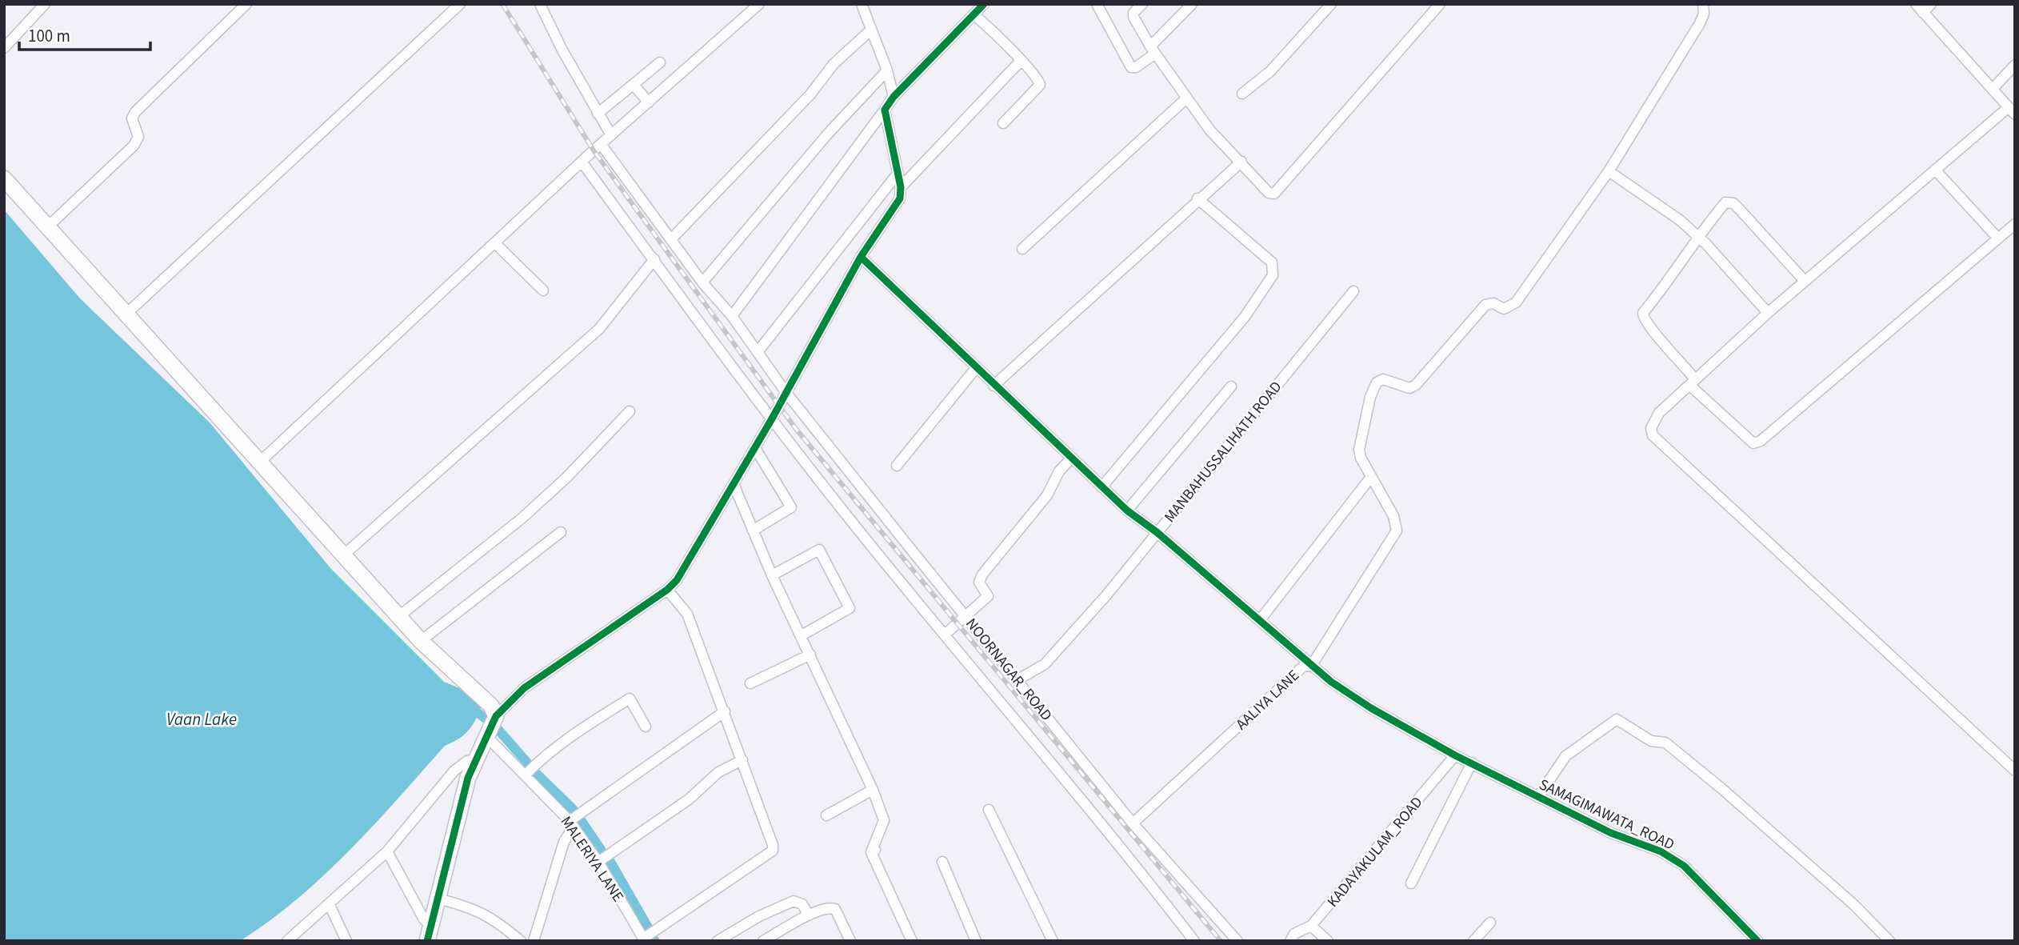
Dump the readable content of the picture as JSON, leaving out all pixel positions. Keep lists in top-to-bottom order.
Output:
{
  "streets": {
    "street": [
      "MANBAHUSSALIHATH ROAD",
      "NOORNAGAR_ROAD",
      "AALIYA LANE",
      "SAMAGIMAWATA_ROAD",
      "KADAYAKULAM_ROAD",
      "MALERIYA LANE"
    ]
  },
  "crossings": [
    ["MANBAHUSSALIHATH ROAD", "NOORNAGAR_ROAD"],
    ["MANBAHUSSALIHATH ROAD", "SAMAGIMAWATA_ROAD"],
    ["NOORNAGAR_ROAD", "AALIYA LANE"],
    ["AALIYA LANE", "SAMAGIMAWATA_ROAD"],
    ["SAMAGIMAWATA_ROAD", "KADAYAKULAM_ROAD"]
  ],
  "water": ["Vaan Lake"],
  "scale_bar": "100 m"
}
